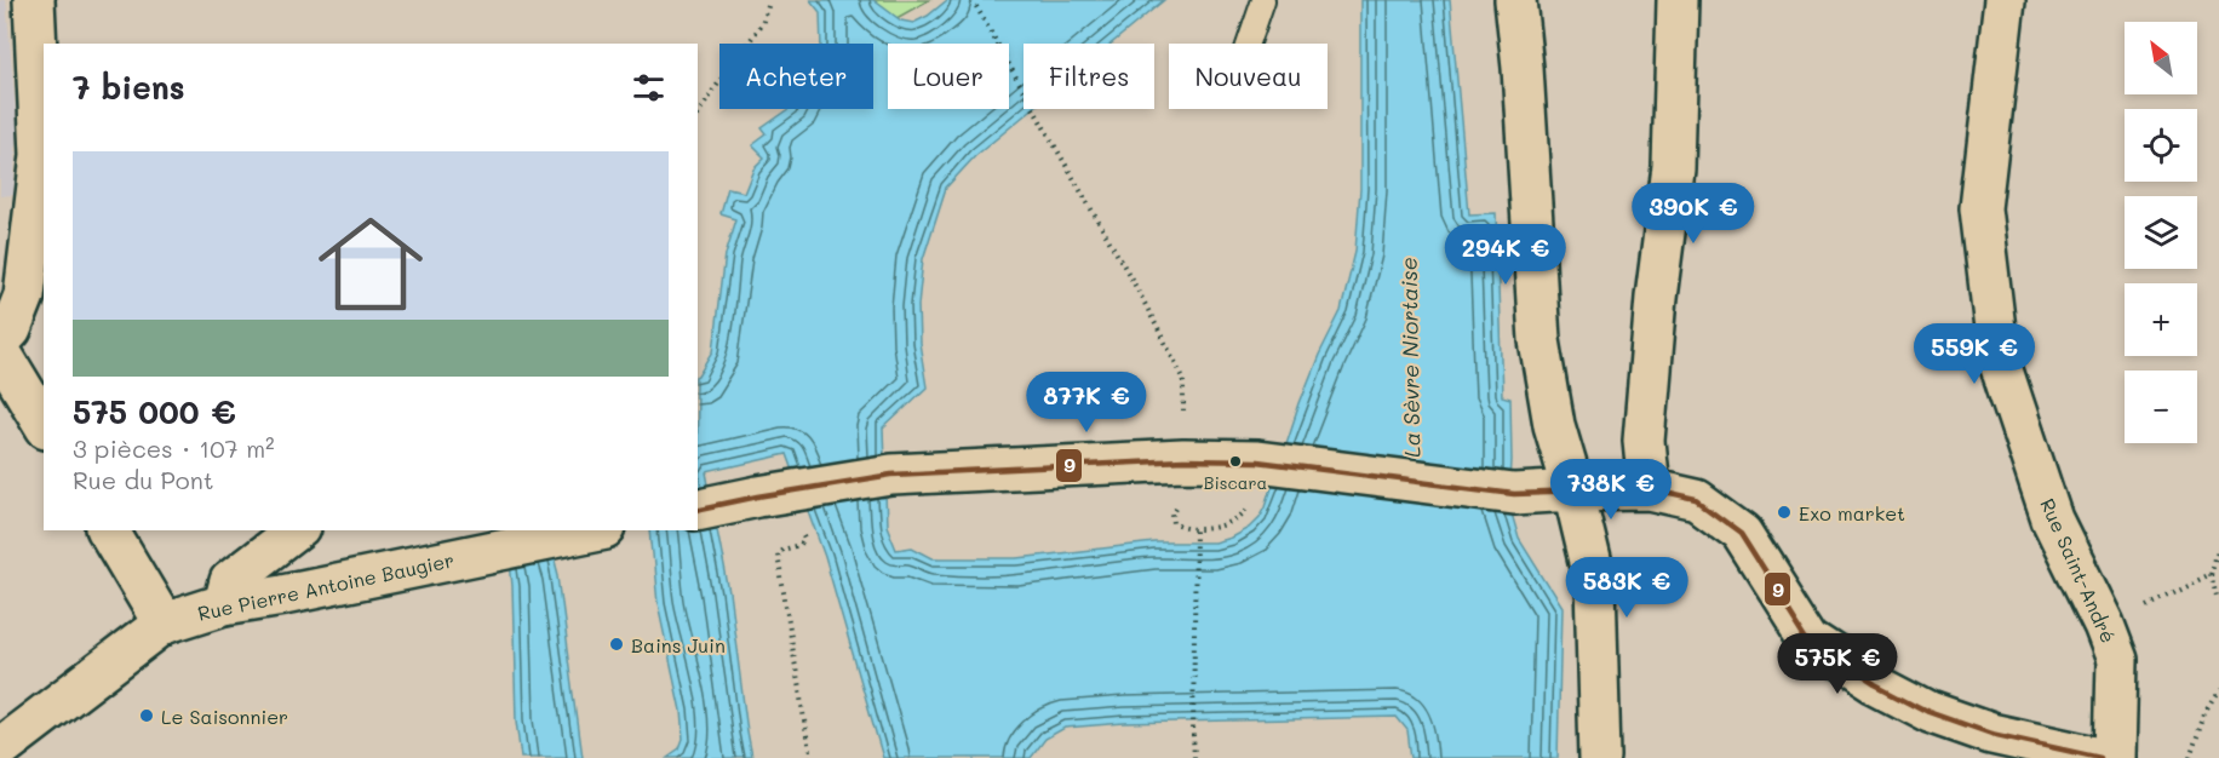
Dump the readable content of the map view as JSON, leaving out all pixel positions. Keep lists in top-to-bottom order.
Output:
{
  "streets": {
    "street": ["Rue Saint-André", "Rue Pierre Antoine Baugier"]
  },
  "water": ["La Sèvre Niortaise"],
  "places": [
    "Biscara",
    "Exo market",
    "Bains Juin",
    "Le Saisonnier"
  ],
  "lines": ["transit line 9"],
  "north": "top left",
  "page": {
    "map_buttons": ["+", "−"],
    "chip": [
      "Acheter",
      "Louer",
      "Filtres",
      "Nouveau"
    ],
    "heading": "7 biens",
    "list": [
      {
        "name": "575 000 €",
        "note": "3 pièces · 107 m² · Rue du Pont"
      }
    ],
    "price": [
      "390K €",
      "294K €",
      "559K €",
      "877K €",
      "738K €",
      "583K €",
      "575K €"
    ]
  }
}
